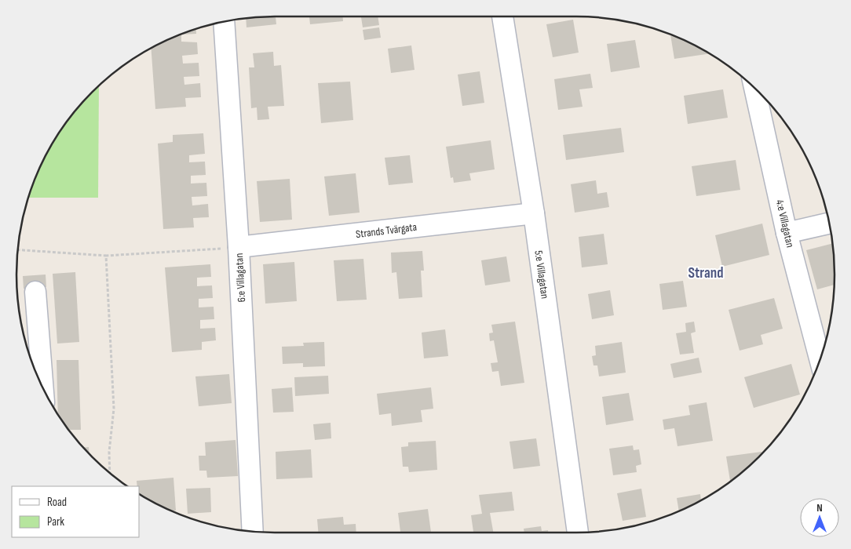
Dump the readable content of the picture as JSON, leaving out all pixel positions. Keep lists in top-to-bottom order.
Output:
{
  "streets": {
    "street": [
      "4:e Villagatan",
      "Strands Tvärgata",
      "5:e Villagatan",
      "6:e Villagatan"
    ]
  },
  "crossings": [
    ["Strands Tvärgata", "5:e Villagatan"],
    ["Strands Tvärgata", "6:e Villagatan"]
  ],
  "districts": ["Strand"],
  "legend": ["Road", "Park"],
  "north": "top"
}
